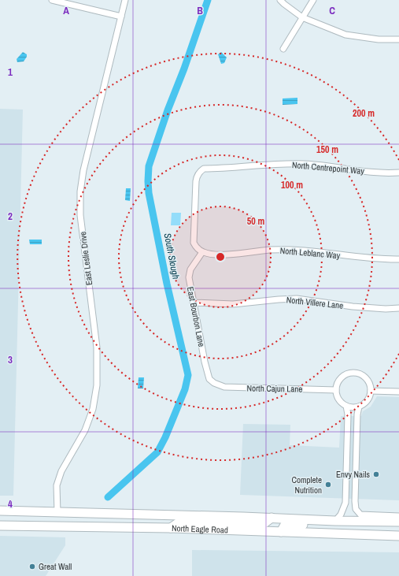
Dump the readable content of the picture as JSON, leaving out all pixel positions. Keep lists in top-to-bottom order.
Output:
{
  "streets": {
    "highway": ["North Eagle Road"],
    "street": [
      "North Centrepoint Way",
      "North Leblanc Way",
      "East Leslie Drive",
      "North Villere Lane",
      "East Bourbon Lane",
      "North Cajun Lane"
    ]
  },
  "crossings": [
    ["North Centrepoint Way", "North Leblanc Way"],
    ["North Centrepoint Way", "East Bourbon Lane"],
    ["North Leblanc Way", "East Bourbon Lane"],
    ["East Leslie Drive", "North Eagle Road"],
    ["North Villere Lane", "East Bourbon Lane"],
    ["East Bourbon Lane", "North Cajun Lane"]
  ],
  "water": ["South Slough"],
  "places": ["Envy Nails", "Complete Nutrition", "Great Wall"],
  "grid": {
    "columns": ["A", "B", "C"],
    "rows": [
      "1",
      "2",
      "3",
      "4"
    ]
  },
  "rings": [
    "200 m",
    "150 m",
    "100 m",
    "50 m"
  ]
}
